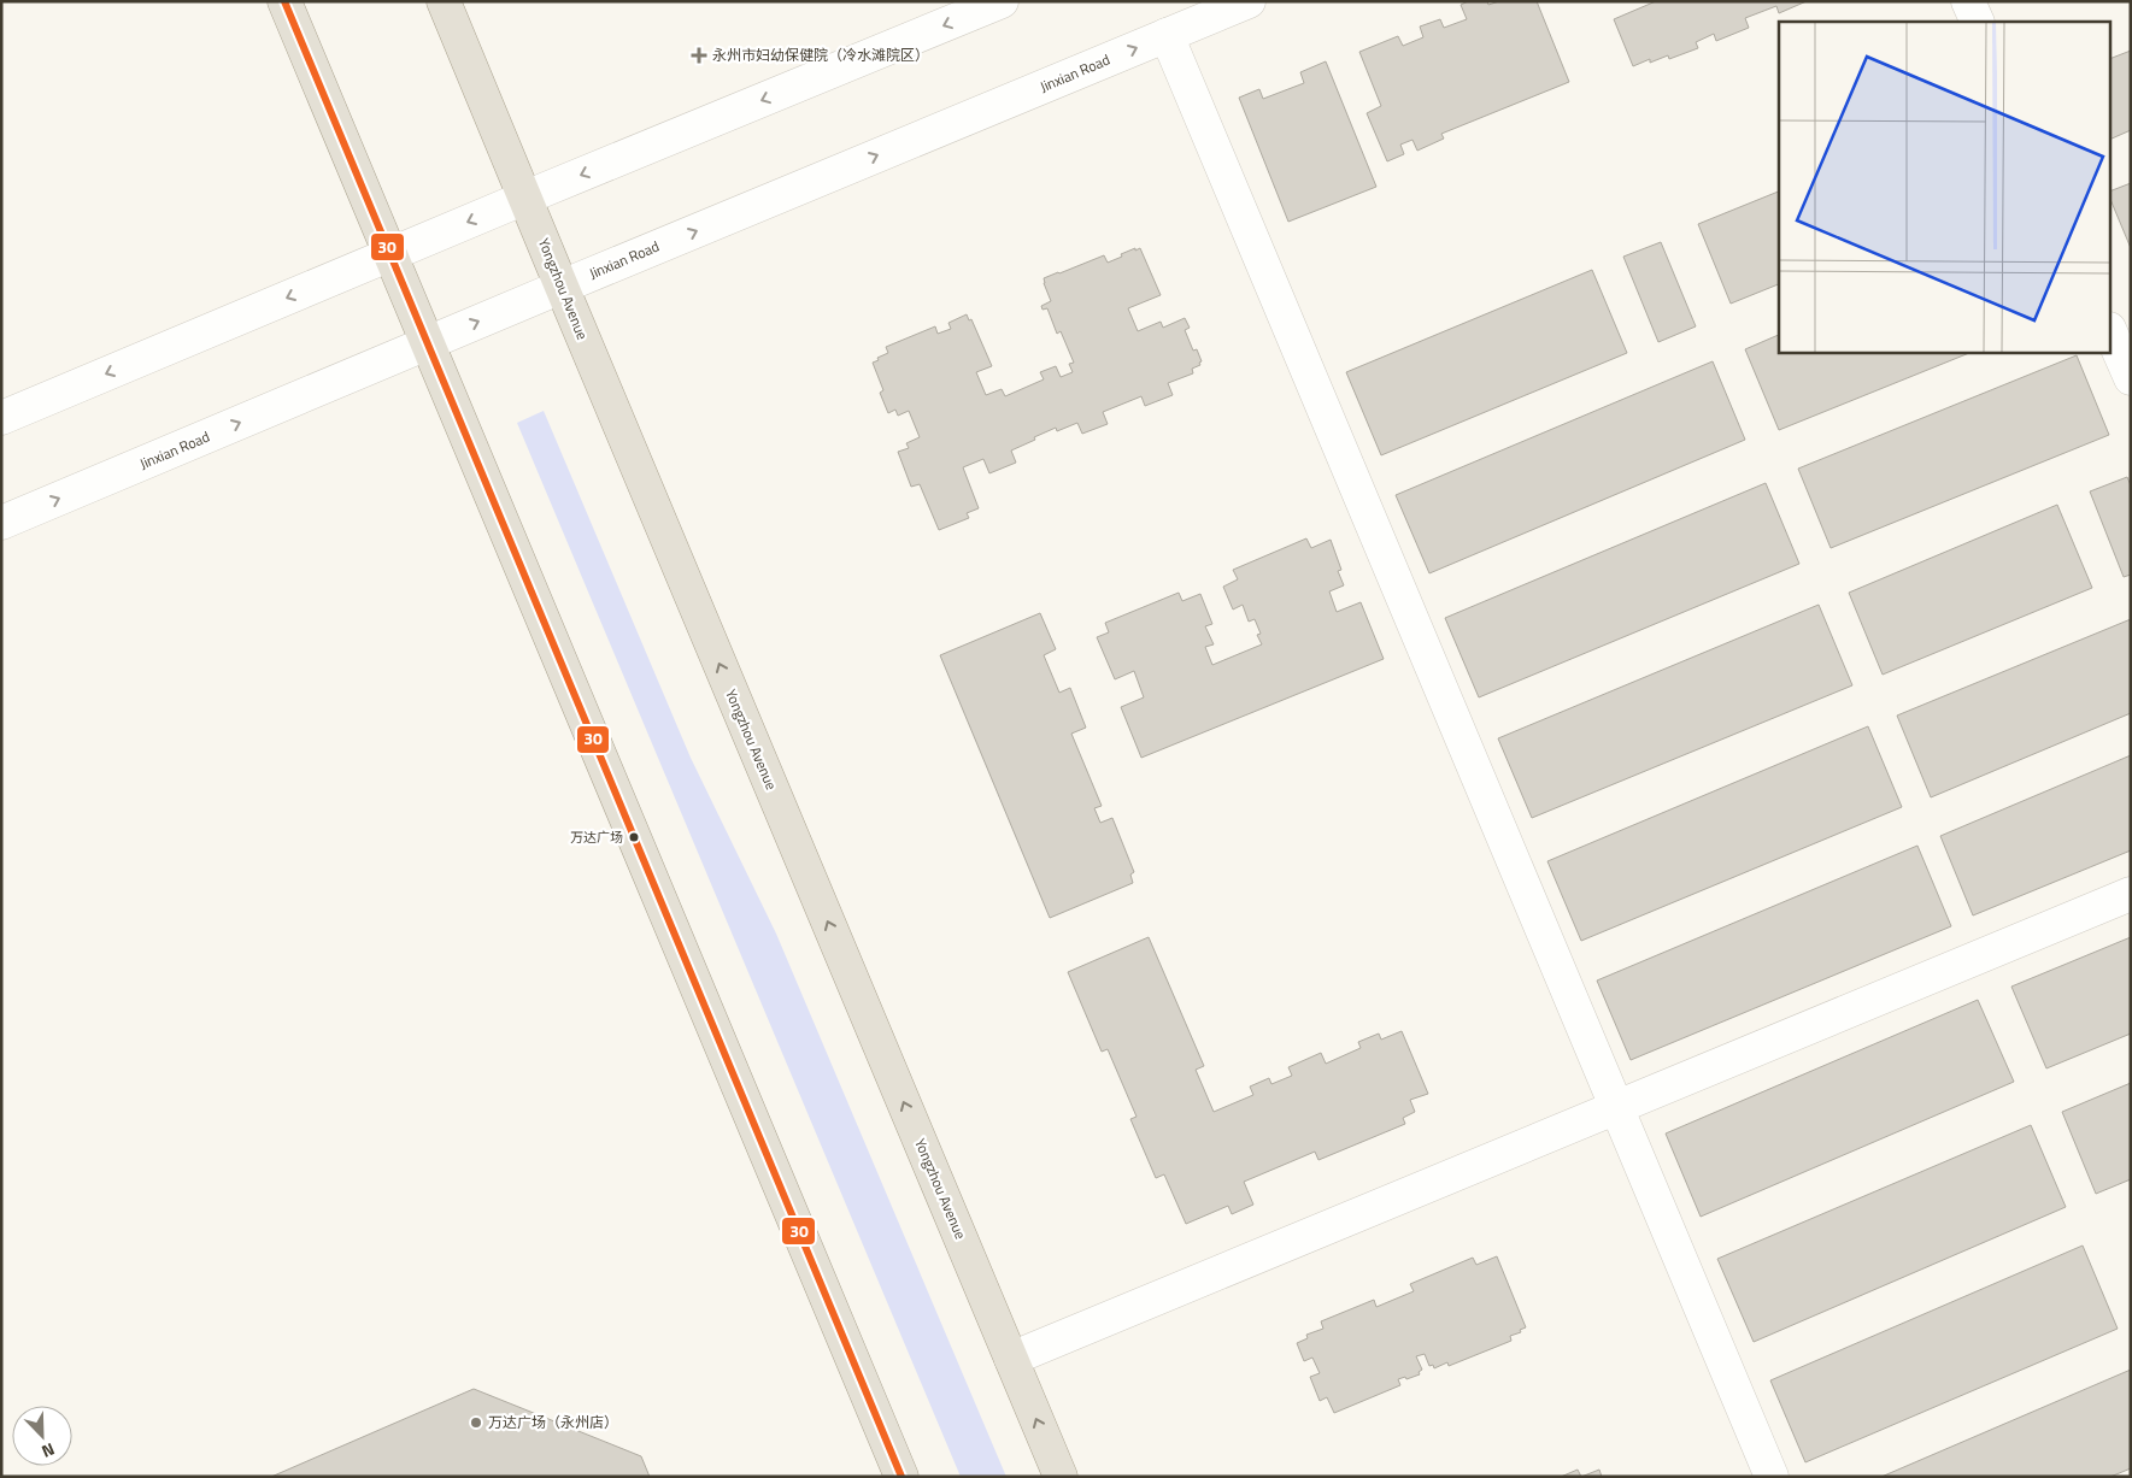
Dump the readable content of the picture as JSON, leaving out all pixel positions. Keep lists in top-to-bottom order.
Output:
{
  "streets": {
    "main road": ["Yongzhou Avenue"],
    "street": ["Jinxian Road"]
  },
  "crossings": [
    ["Jinxian Road", "Yongzhou Avenue"]
  ],
  "places": {
    "health": ["永州市妇幼保健院（冷水滩院区）"],
    "other": ["万达广场", "万达广场（永州店）"]
  },
  "lines": ["transit line 30"],
  "north": "bottom right"
}
